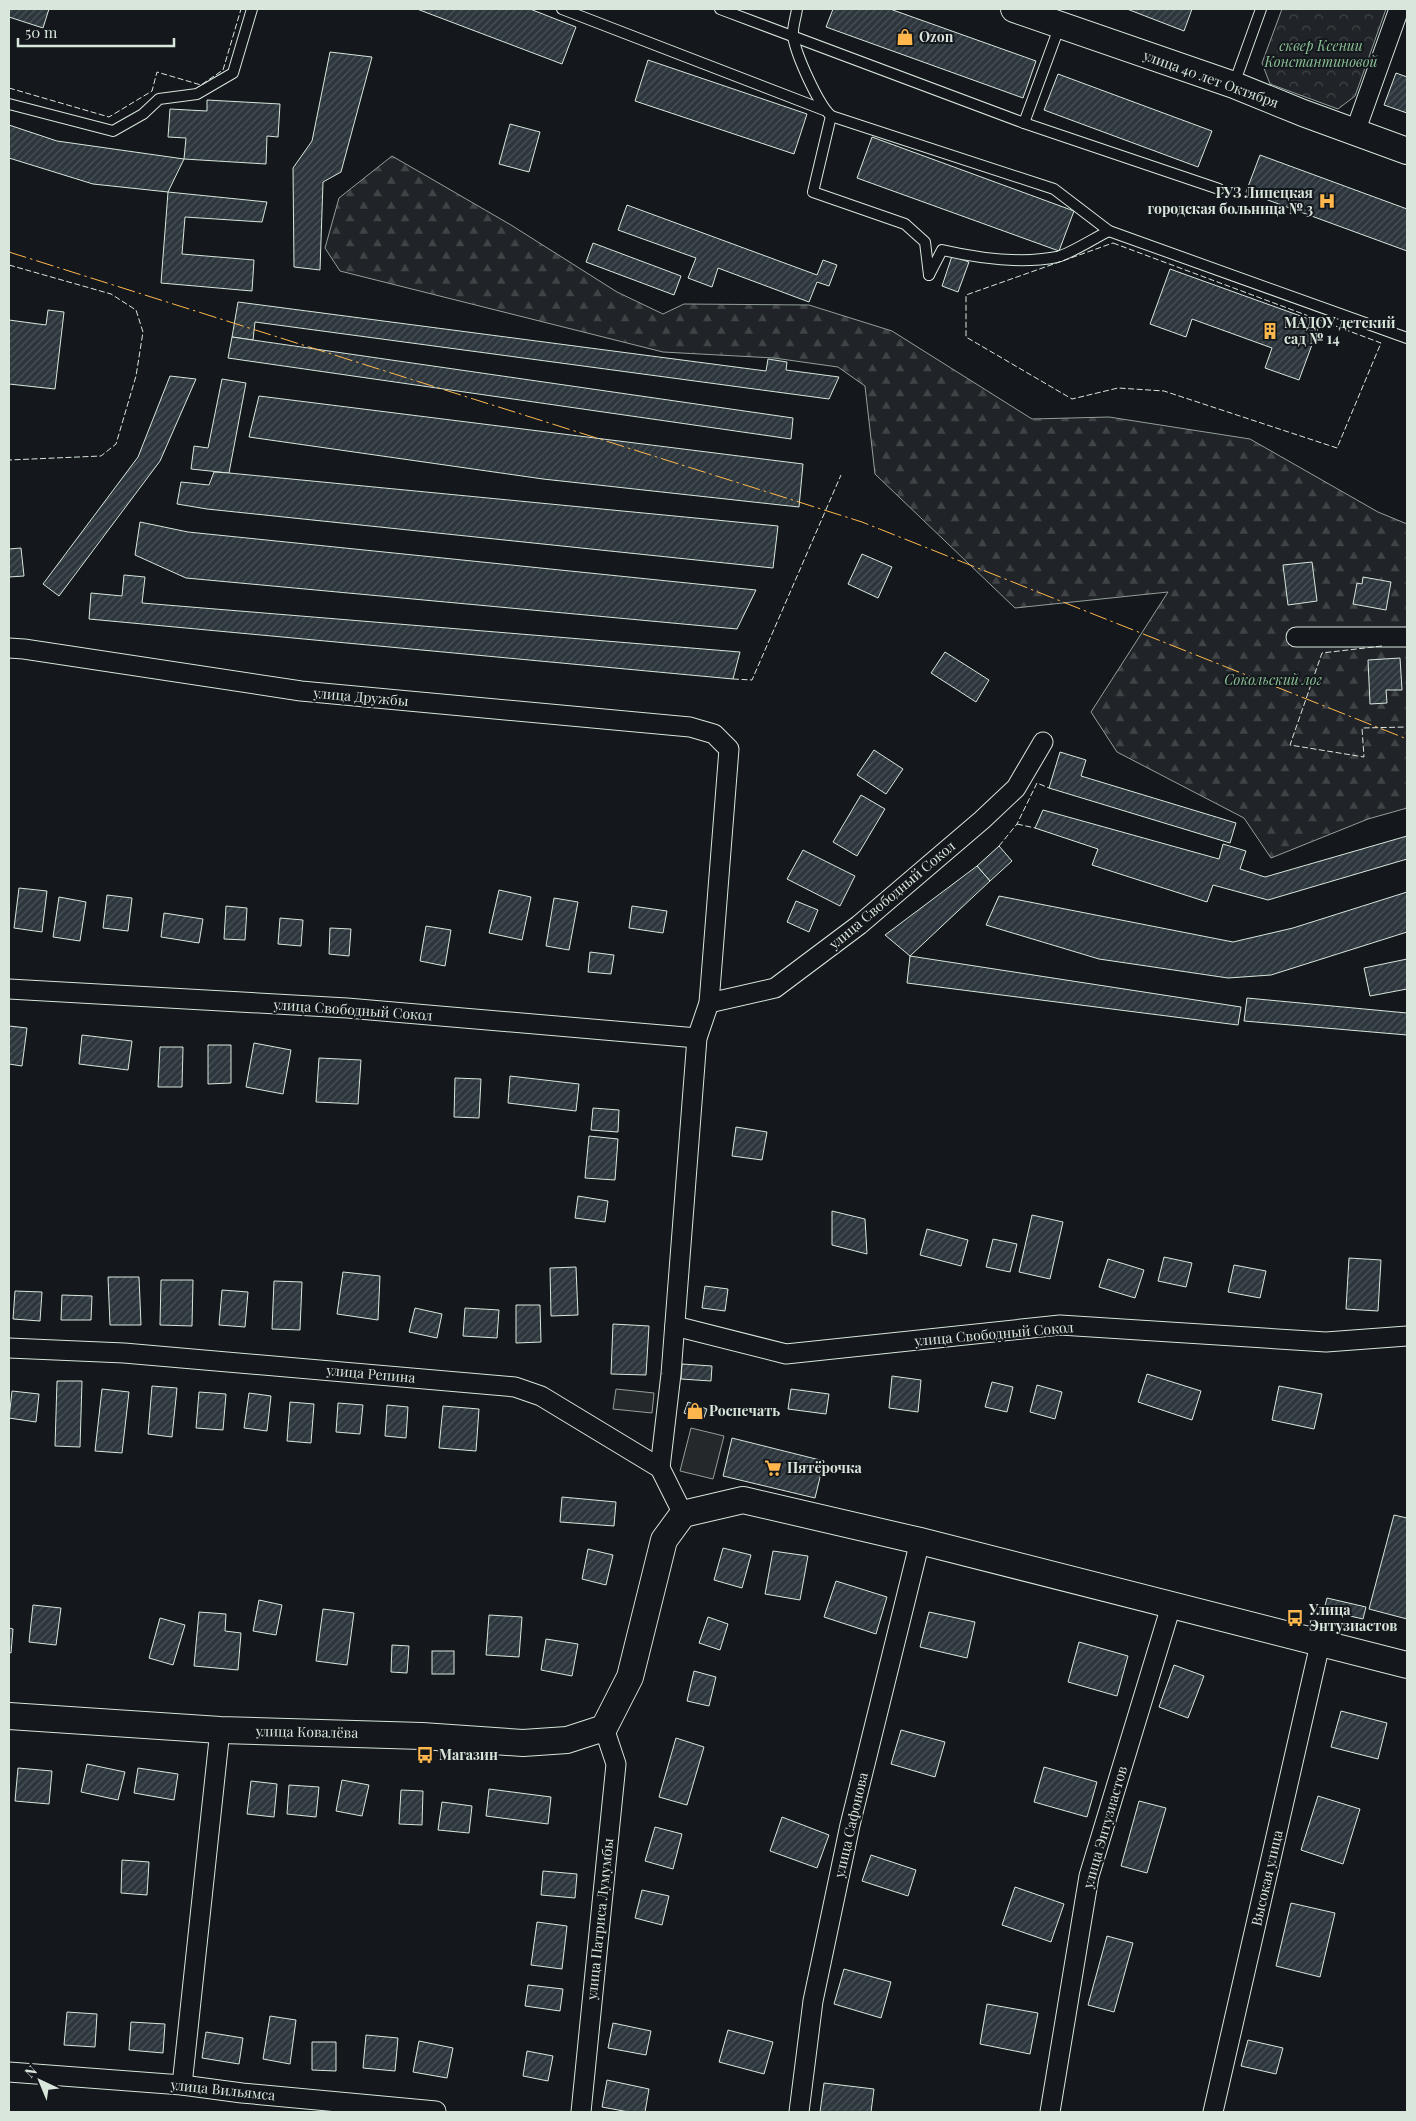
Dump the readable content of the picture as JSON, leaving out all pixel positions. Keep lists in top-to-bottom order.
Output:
{
  "streets": {
    "street": [
      "улица 40 лет Октября",
      "улица Дружбы",
      "улица Свободный Сокол",
      "улица Репина",
      "улица Ковалёва",
      "улица Сафонова",
      "улица Энтузиастов",
      "Высокая улица",
      "улица Патриса Лумумбы",
      "улица Вильямса"
    ]
  },
  "crossings": [
    ["улица Дружбы", "улица Свободный Сокол"],
    ["улица Ковалёва", "улица Патриса Лумумбы"]
  ],
  "parks": ["сквер Ксении Константиновой", "Сокольский лог"],
  "places": {
    "shop": ["Ozon", "Роспечать"],
    "hospital": ["ГУЗ Липецкая городская больница № 3"],
    "building": ["МАДОУ детский сад № 14"],
    "supermarket": ["Пятёрочка"],
    "bus stop": ["Улица Энтузиастов", "Магазин"]
  },
  "scale_bar": "50 m",
  "north": "top left"
}
